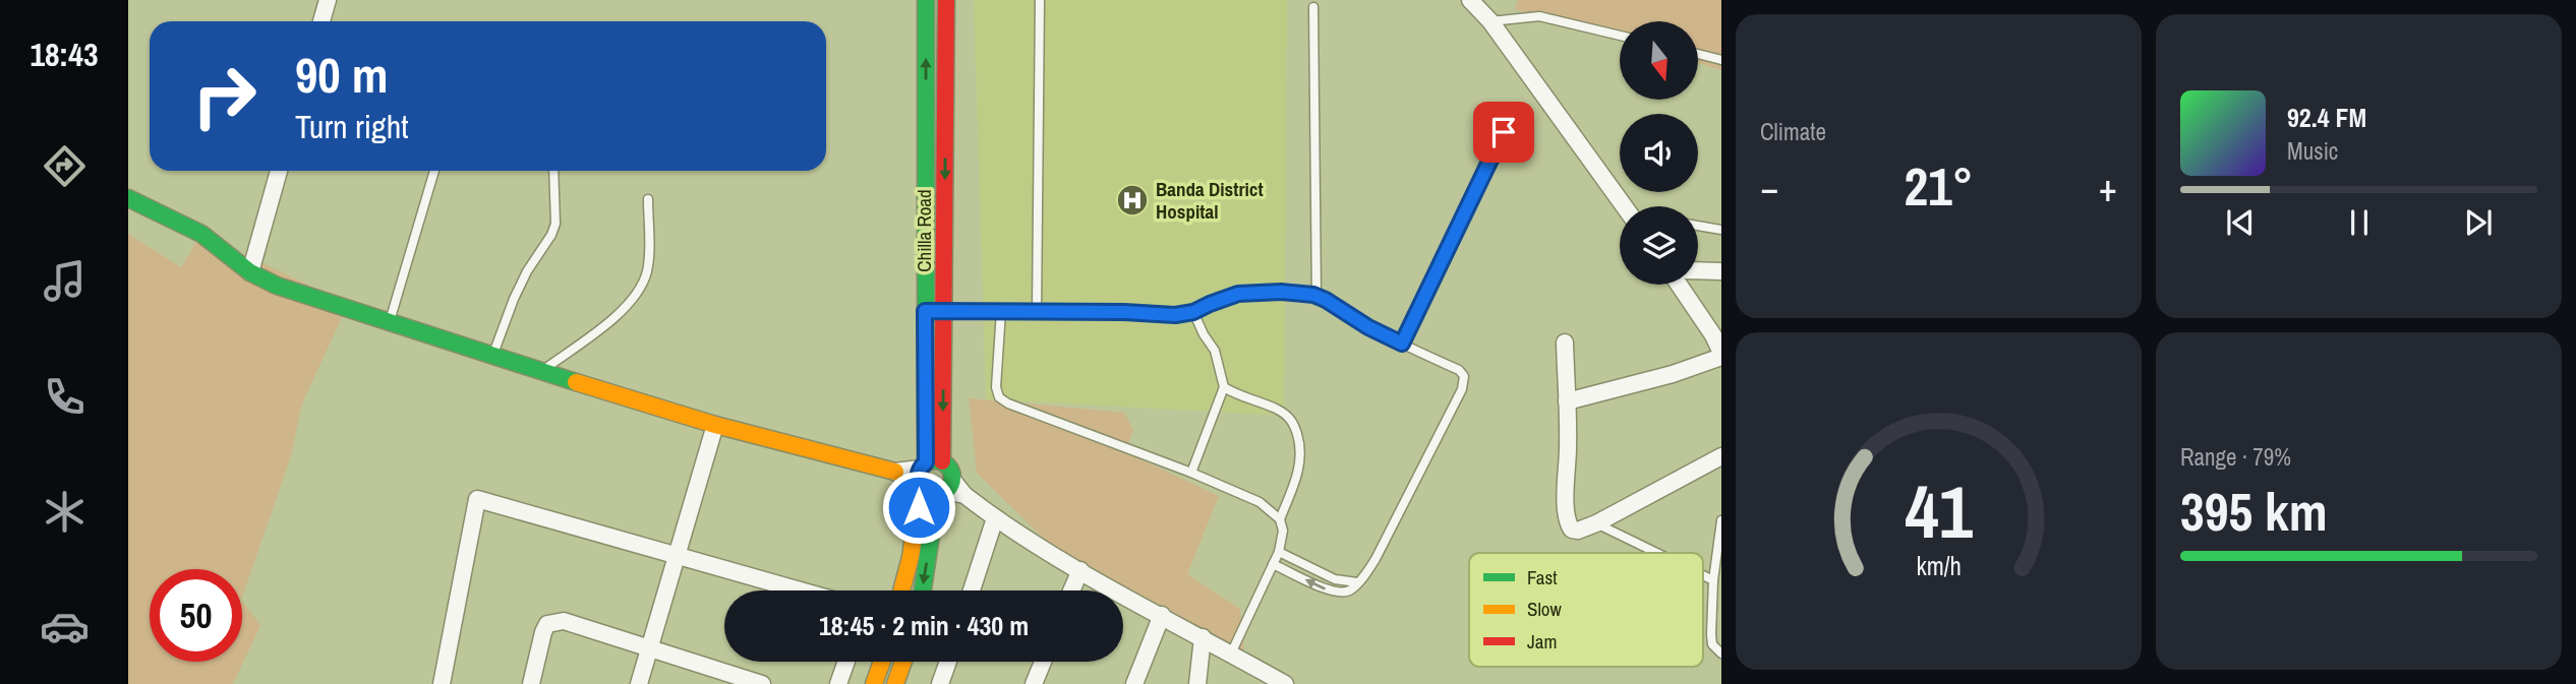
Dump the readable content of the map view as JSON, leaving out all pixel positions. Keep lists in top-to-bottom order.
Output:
{
  "streets": {
    "main road": ["Chilla Road"]
  },
  "places": {
    "hospital": ["Banda District Hospital"]
  },
  "legend": ["Fast", "Slow", "Jam"],
  "north": "bottom",
  "page": {
    "tabs": "18:43",
    "tile": [
      "Climate",
      ["Range · 79%", "395 km"]
    ],
    "turn": ["90 m", "Turn right"],
    "song": ["92.4 FM", "Music"],
    "heat": ["−", "21°", "+"],
    "limit": "50",
    "trip": "18:45 · 2 min · 430 m",
    "gauge": ["41", "km/h"]
  }
}
